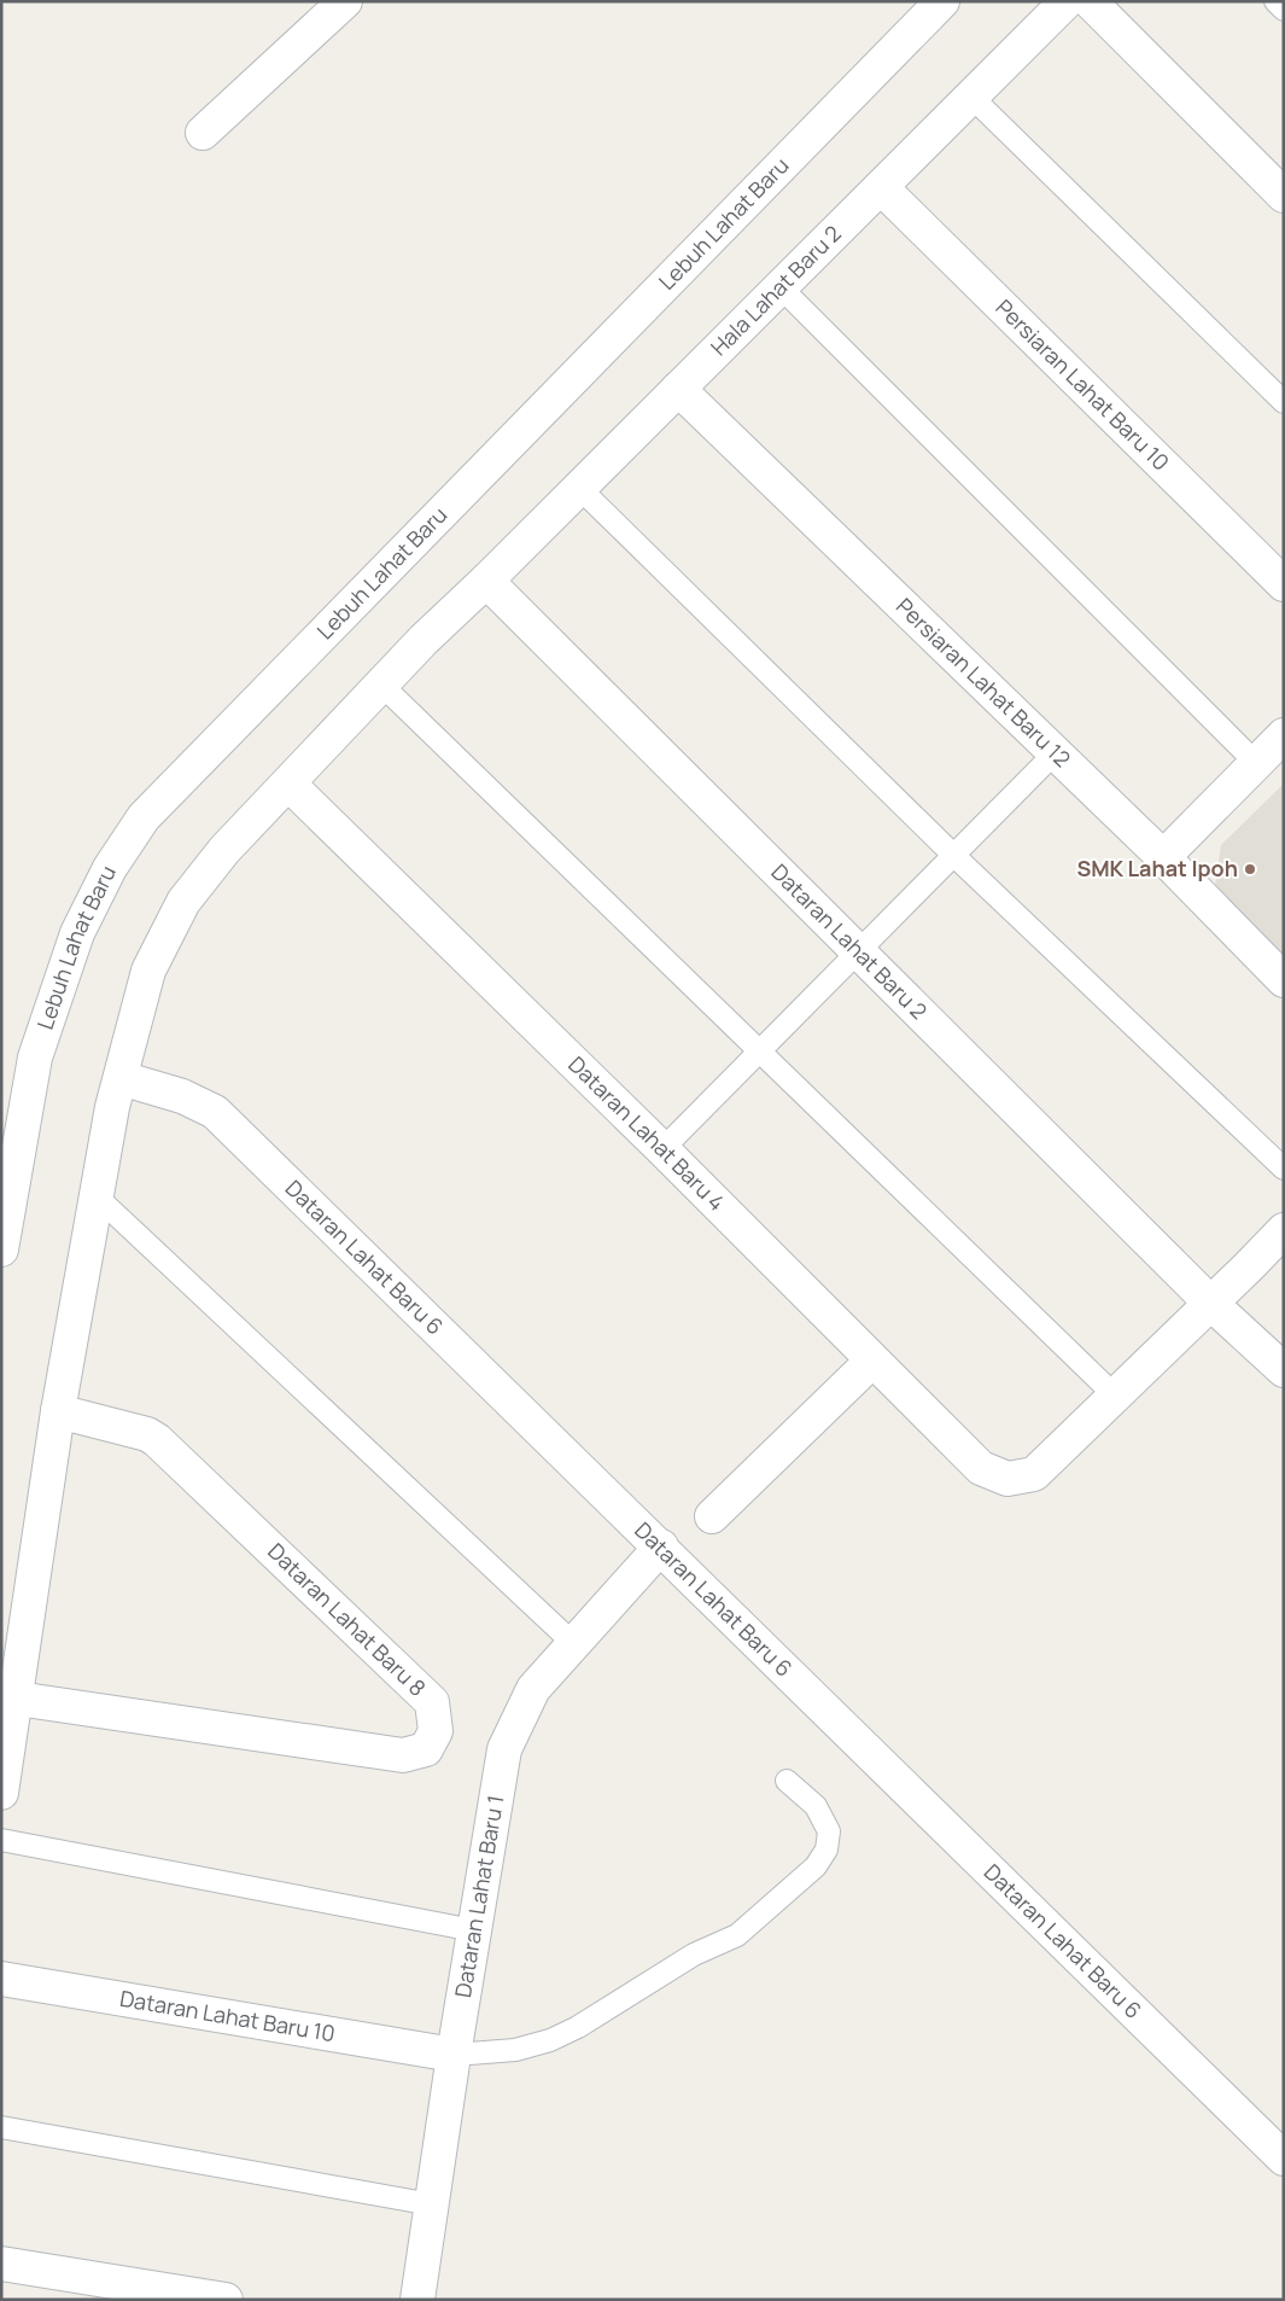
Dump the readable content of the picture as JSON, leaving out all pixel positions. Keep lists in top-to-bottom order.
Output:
{
  "streets": {
    "street": [
      "Lebuh Lahat Baru",
      "Hala Lahat Baru 2",
      "Persiaran Lahat Baru 10",
      "Persiaran Lahat Baru 12",
      "Dataran Lahat Baru 2",
      "Dataran Lahat Baru 4",
      "Dataran Lahat Baru 6",
      "Dataran Lahat Baru 8",
      "Dataran Lahat Baru 1",
      "Dataran Lahat Baru 10"
    ]
  },
  "crossings": [
    ["Hala Lahat Baru 2", "Persiaran Lahat Baru 10"],
    ["Hala Lahat Baru 2", "Persiaran Lahat Baru 12"],
    ["Hala Lahat Baru 2", "Dataran Lahat Baru 2"],
    ["Hala Lahat Baru 2", "Dataran Lahat Baru 4"],
    ["Hala Lahat Baru 2", "Dataran Lahat Baru 6"],
    ["Hala Lahat Baru 2", "Dataran Lahat Baru 8"],
    ["Dataran Lahat Baru 6", "Dataran Lahat Baru 1"],
    ["Dataran Lahat Baru 1", "Dataran Lahat Baru 10"]
  ],
  "places": ["SMK Lahat Ipoh"]
}
